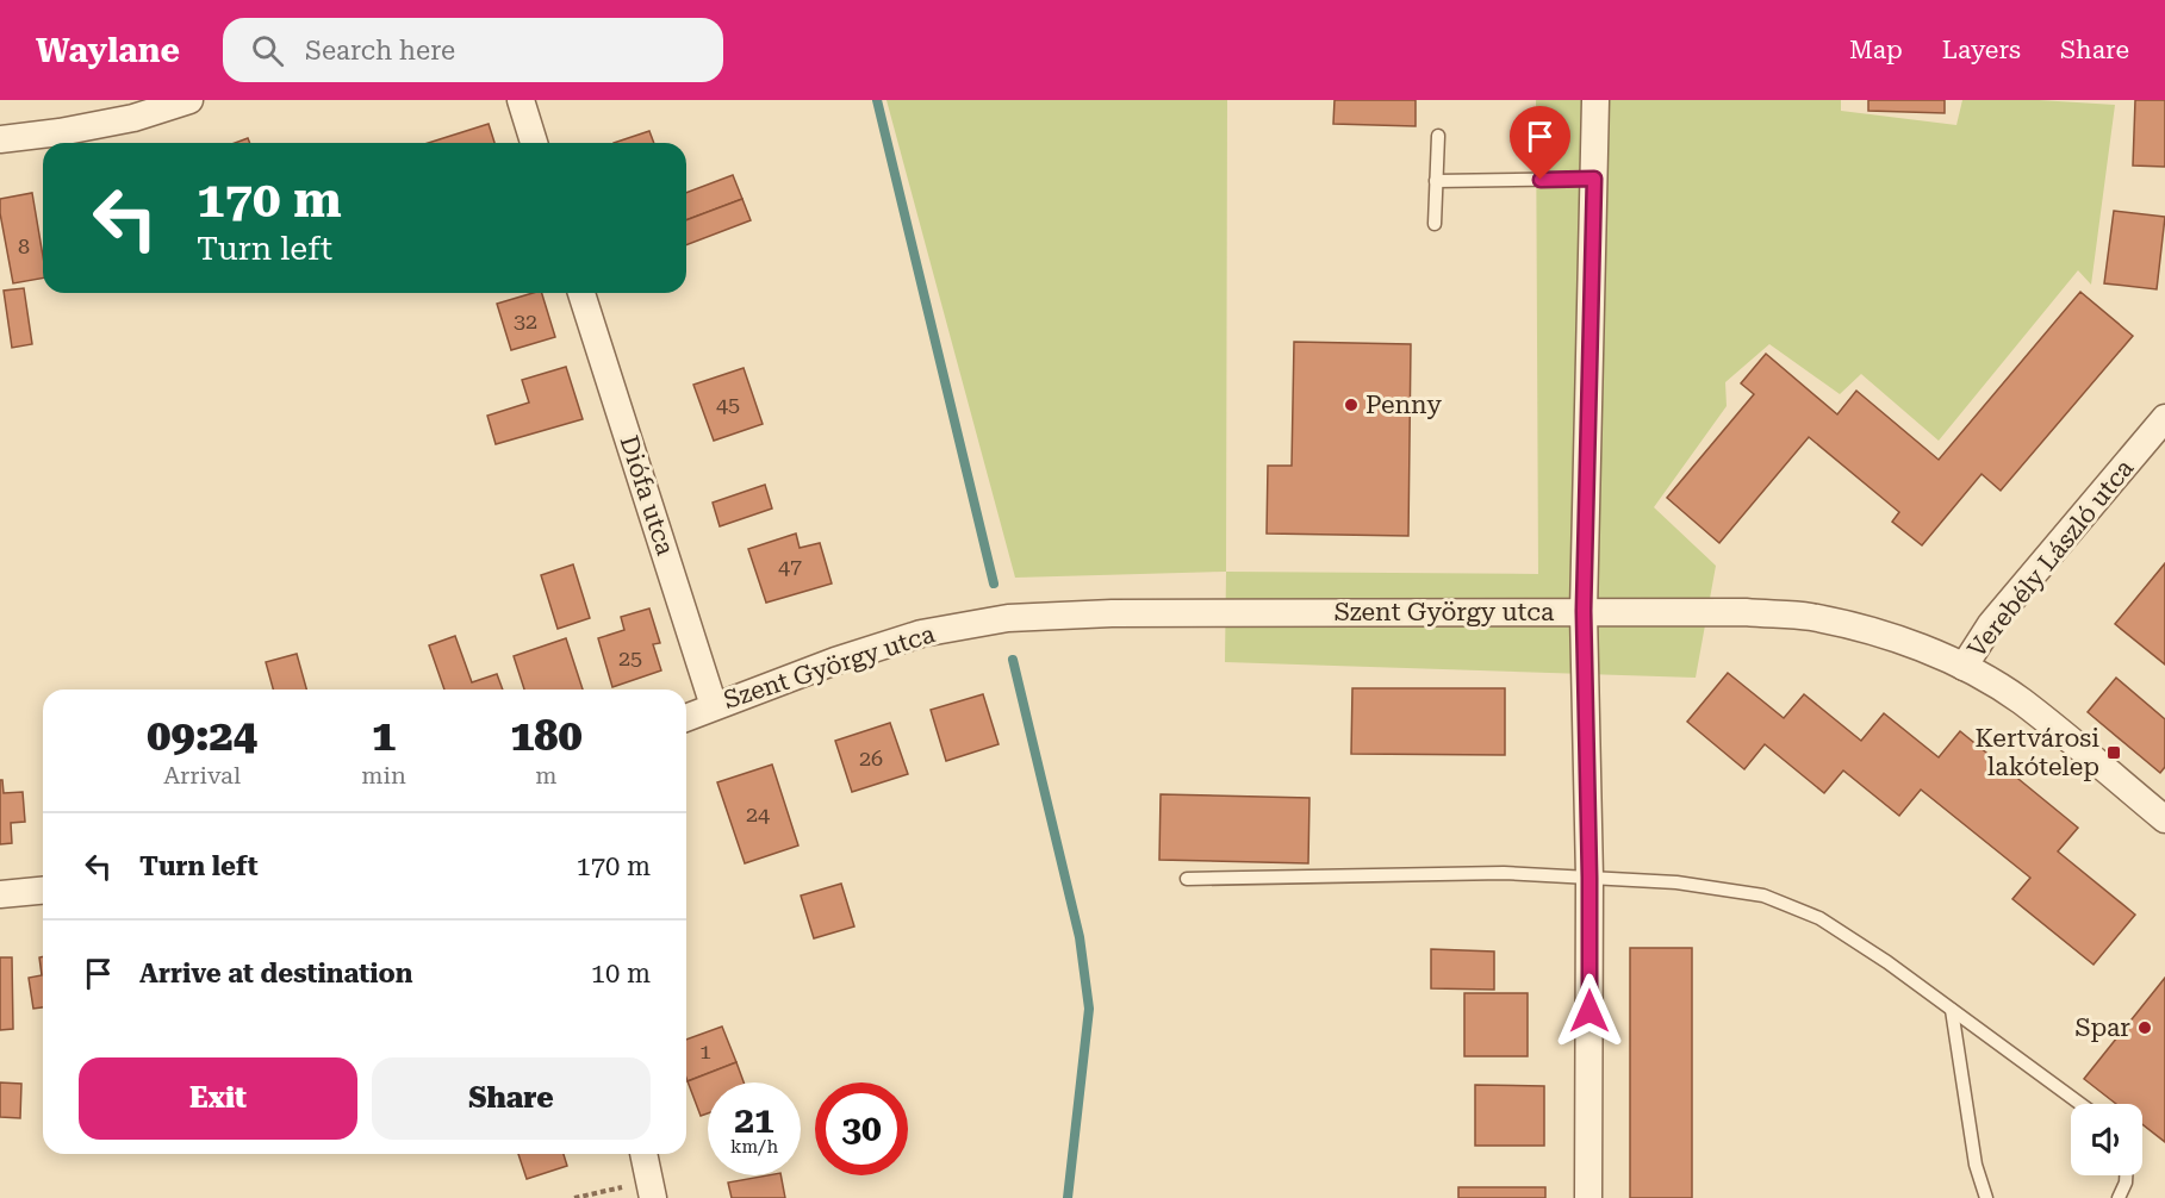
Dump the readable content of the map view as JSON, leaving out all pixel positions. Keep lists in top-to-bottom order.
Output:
{
  "streets": {
    "street": ["Diófa utca", "Verebély László utca", "Szent György utca"]
  },
  "crossings": [
    ["Diófa utca", "Szent György utca"],
    ["Verebély László utca", "Szent György utca"]
  ],
  "places": {
    "other": ["Penny", "Spar"],
    "transit": ["Kertvárosi lakótelep"]
  },
  "house_numbers": [
    "8",
    "32",
    "45",
    "47",
    "25",
    "26",
    "24",
    "1"
  ],
  "page": {
    "header": "Waylane",
    "search": "Search here",
    "nav": ["Map", "Layers", "Share"],
    "turn": ["170 m", "Turn left"],
    "eta": [
      "09:24",
      "Arrival",
      "1",
      "min",
      "180",
      "m"
    ],
    "list": [
      {
        "name": "Turn left",
        "value": "170 m"
      },
      {
        "name": "Arrive at destination",
        "value": "10 m"
      }
    ],
    "buttons": ["Exit", "Share"],
    "speed": "21 km/h",
    "limit": "30"
  }
}
